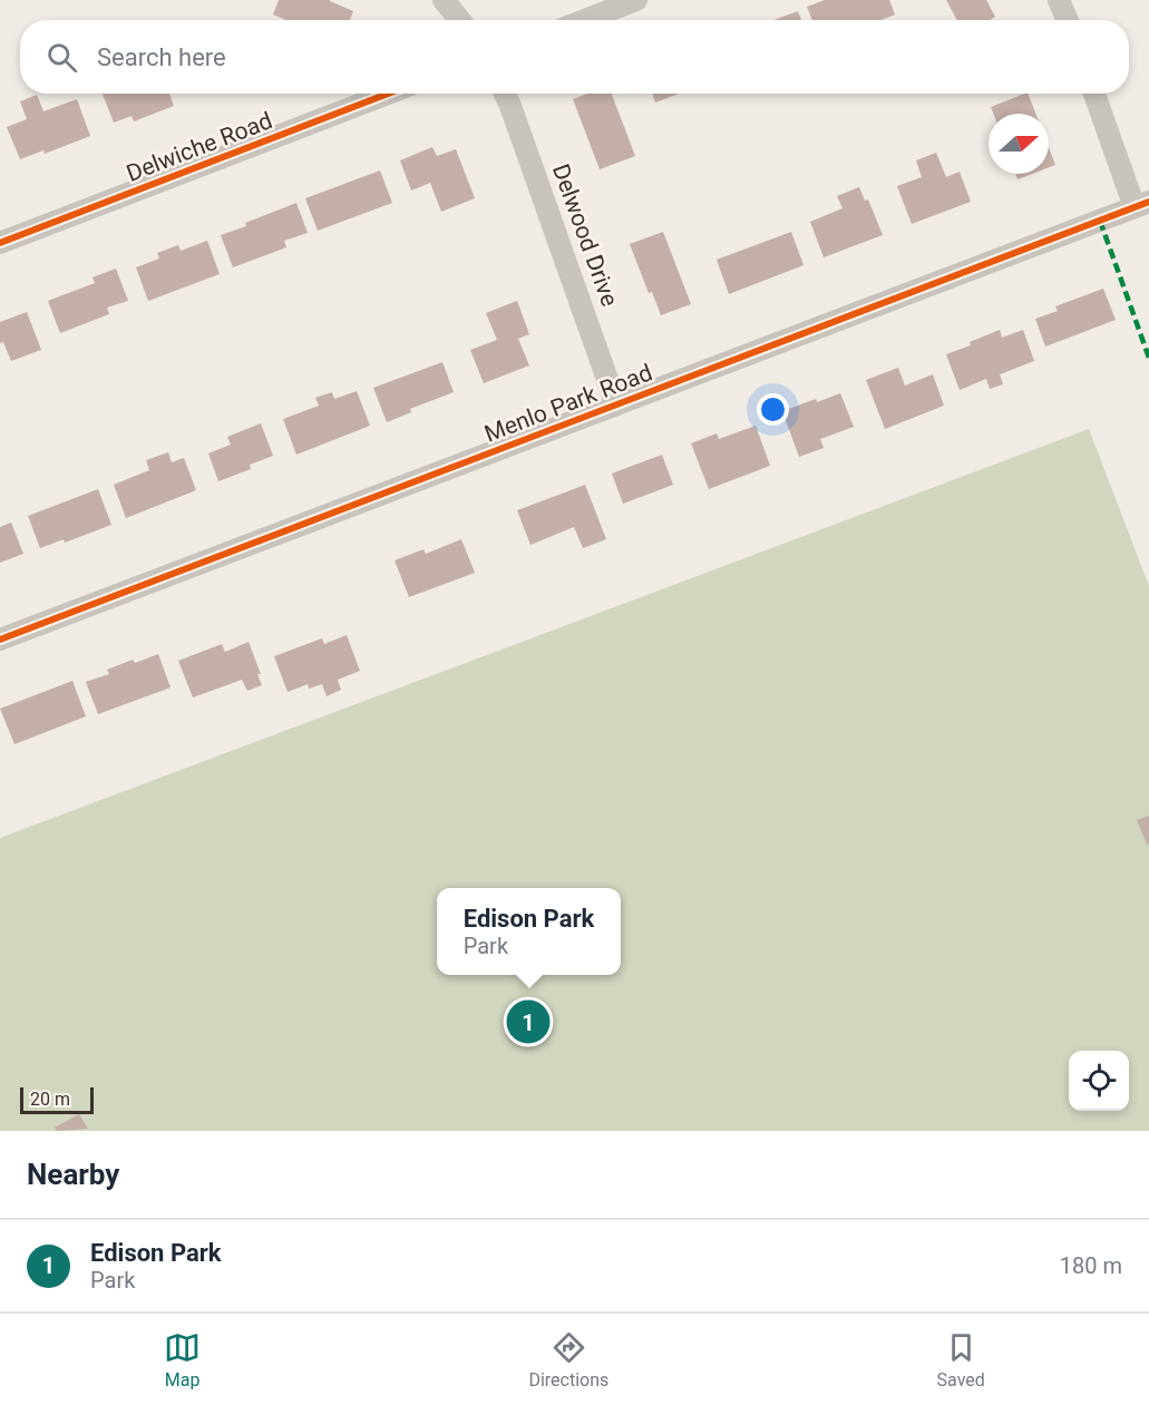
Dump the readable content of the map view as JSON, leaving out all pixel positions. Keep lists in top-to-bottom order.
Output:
{
  "streets": {
    "street": ["Delwiche Road", "Delwood Drive", "Menlo Park Road"]
  },
  "crossings": [
    ["Delwood Drive", "Menlo Park Road"]
  ],
  "scale_bar": "20 m",
  "north": "right",
  "page": {
    "search": "Search here",
    "popup": ["Edison Park", "Park"],
    "pins": "1",
    "scale": "20 m",
    "heading": "Nearby",
    "list": [
      {
        "mark": "1",
        "name": "Edison Park",
        "note": "Park",
        "value": "180 m"
      }
    ],
    "nav": ["Map", "Directions", "Saved"]
  }
}
